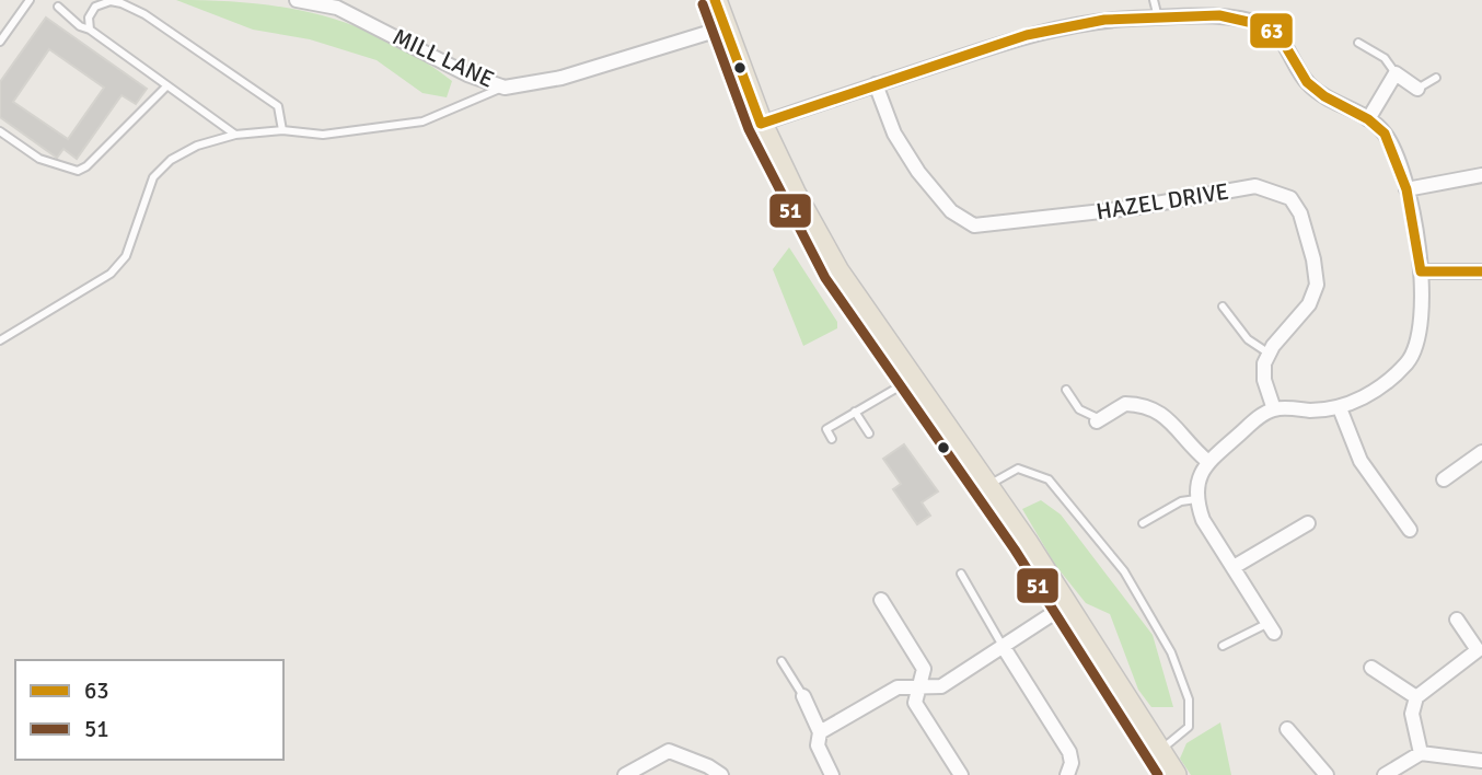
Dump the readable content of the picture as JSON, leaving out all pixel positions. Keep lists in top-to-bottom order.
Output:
{
  "streets": {
    "street": ["MILL LANE", "HAZEL DRIVE"]
  },
  "lines": ["transit line 63", "transit line 51"],
  "legend": ["63", "51"]
}
